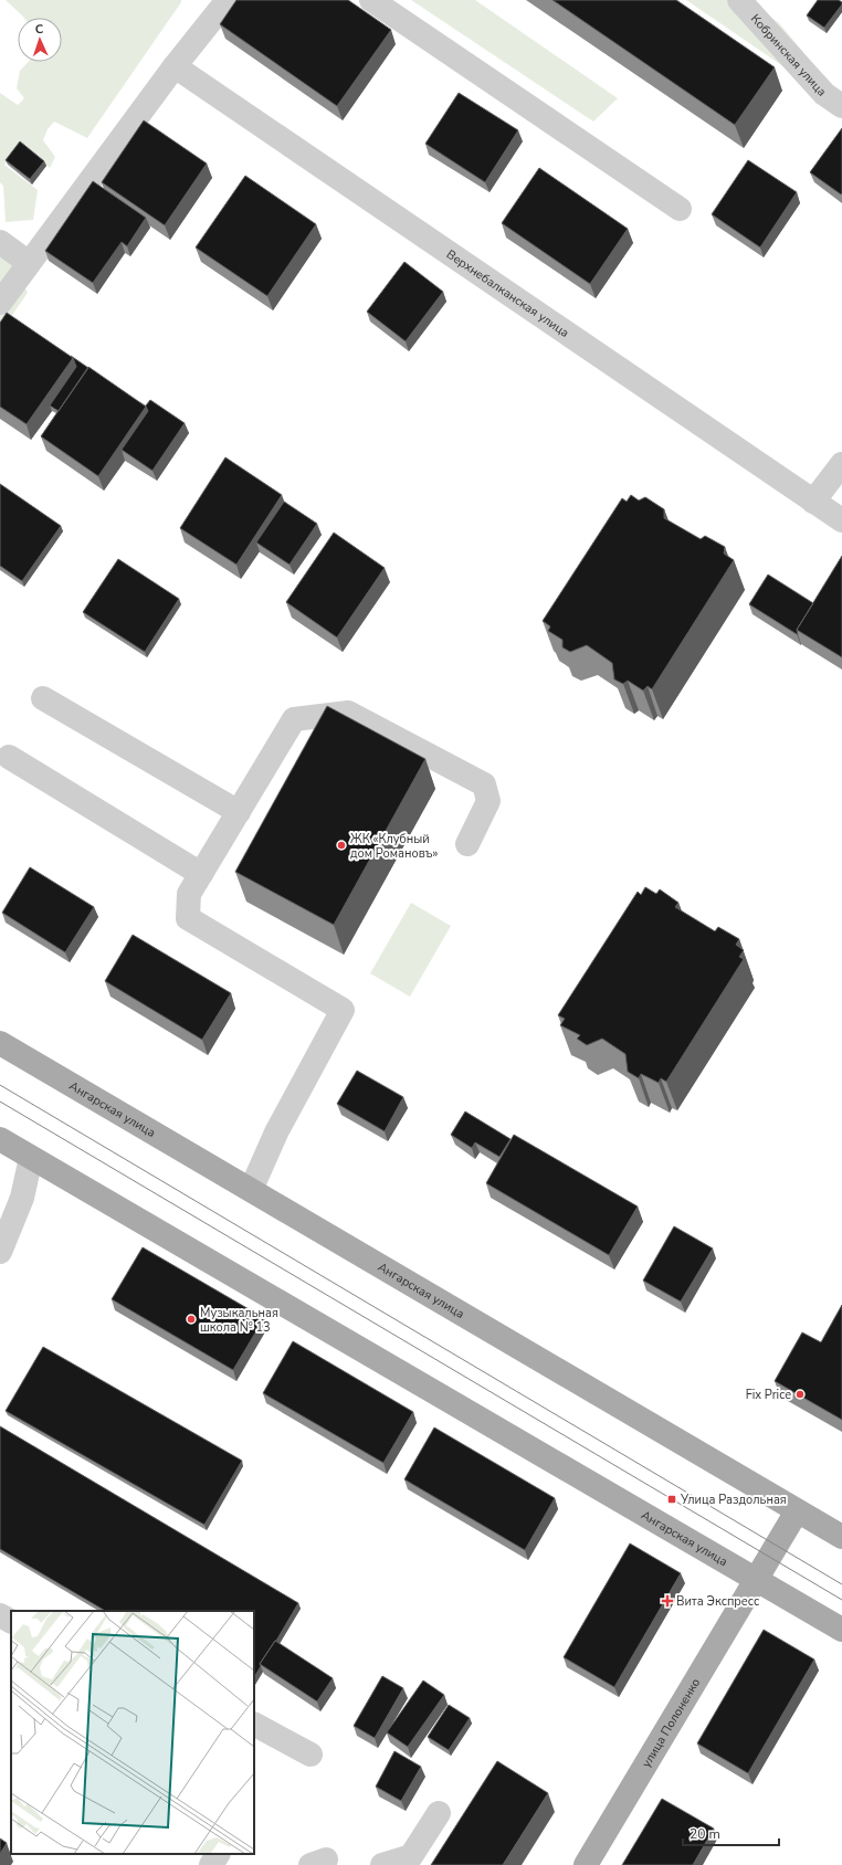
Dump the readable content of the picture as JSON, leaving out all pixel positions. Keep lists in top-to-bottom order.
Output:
{
  "streets": {
    "main road": ["Ангарская улица", "улица Полоненко"],
    "street": ["Кобринская улица", "Верхнебалканская улица"]
  },
  "crossings": [
    ["Ангарская улица", "улица Полоненко"]
  ],
  "places": {
    "other": ["ЖК «Клубный дом Романовъ»", "Музыкальная школа № 13", "Fix Price"],
    "transit": ["Улица Раздольная"],
    "health": ["Вита Экспресс"]
  },
  "scale_bar": "20 m",
  "north": "top"
}
